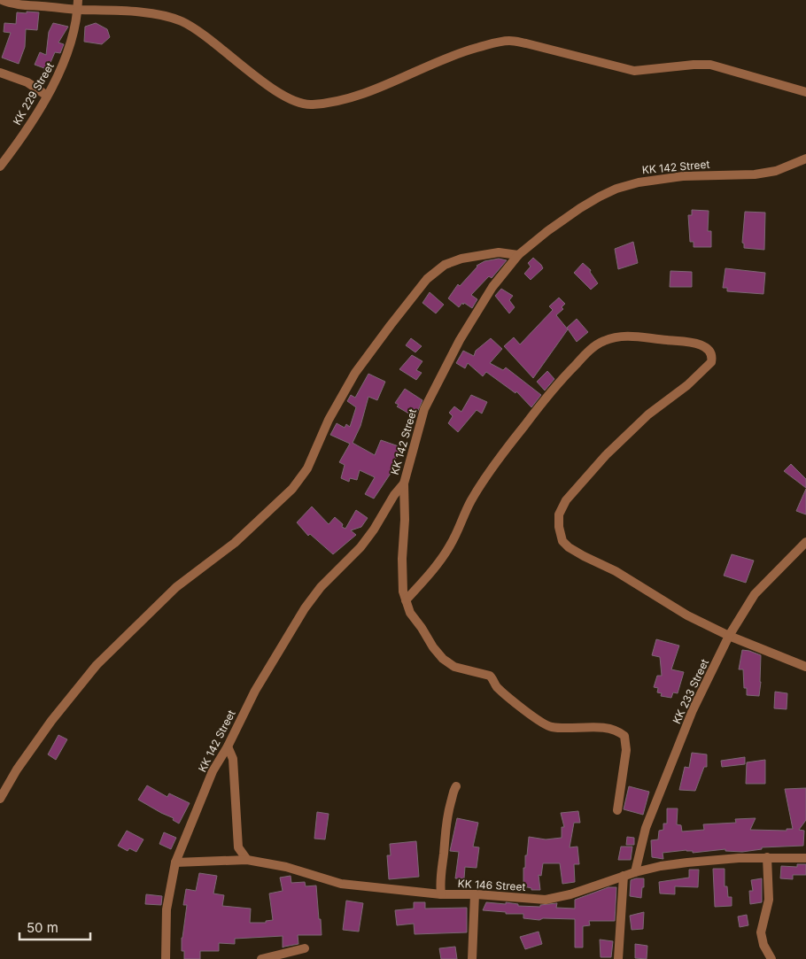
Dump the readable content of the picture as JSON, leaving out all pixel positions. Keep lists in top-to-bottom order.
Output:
{
  "streets": {
    "street": [
      "KK 229 Street",
      "KK 142 Street",
      "KK 233 Street",
      "KK 146 Street"
    ]
  },
  "crossings": [
    ["KK 142 Street", "KK 146 Street"],
    ["KK 233 Street", "KK 146 Street"]
  ],
  "scale_bar": "50 m"
}
